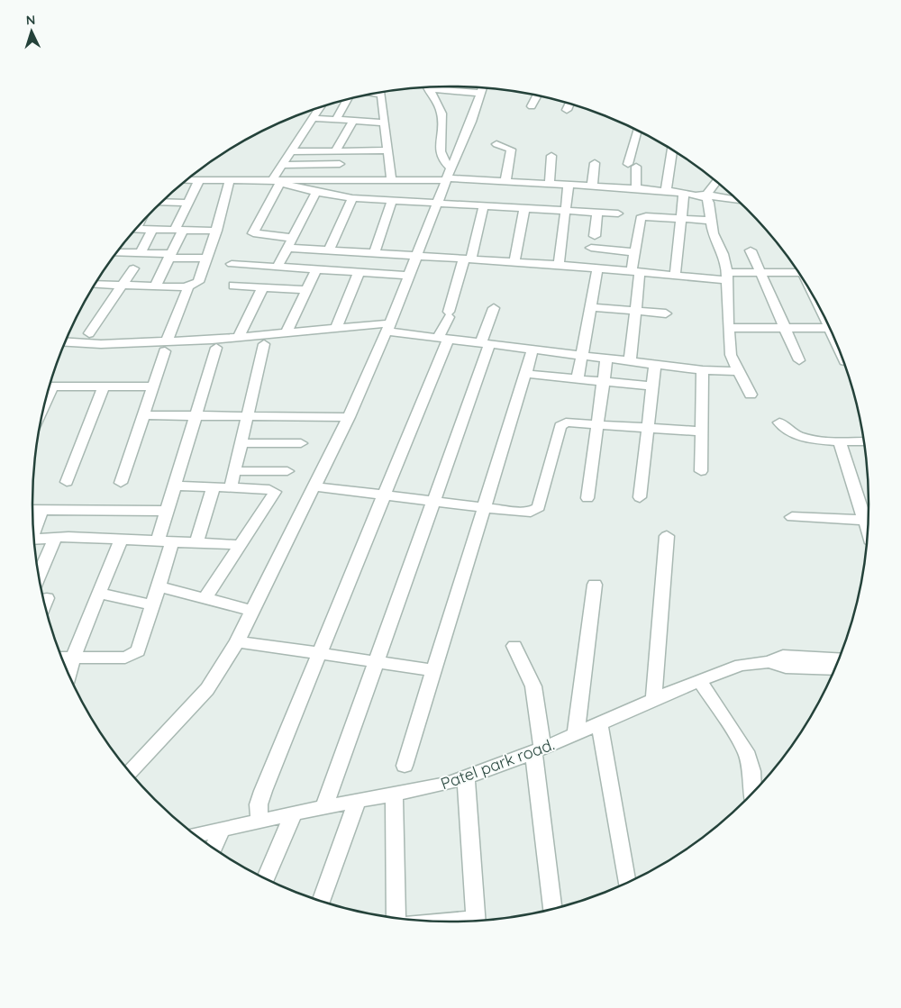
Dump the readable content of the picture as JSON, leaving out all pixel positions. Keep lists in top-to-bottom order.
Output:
{
  "streets": {
    "street": ["Patel park road."]
  },
  "north": "top"
}
